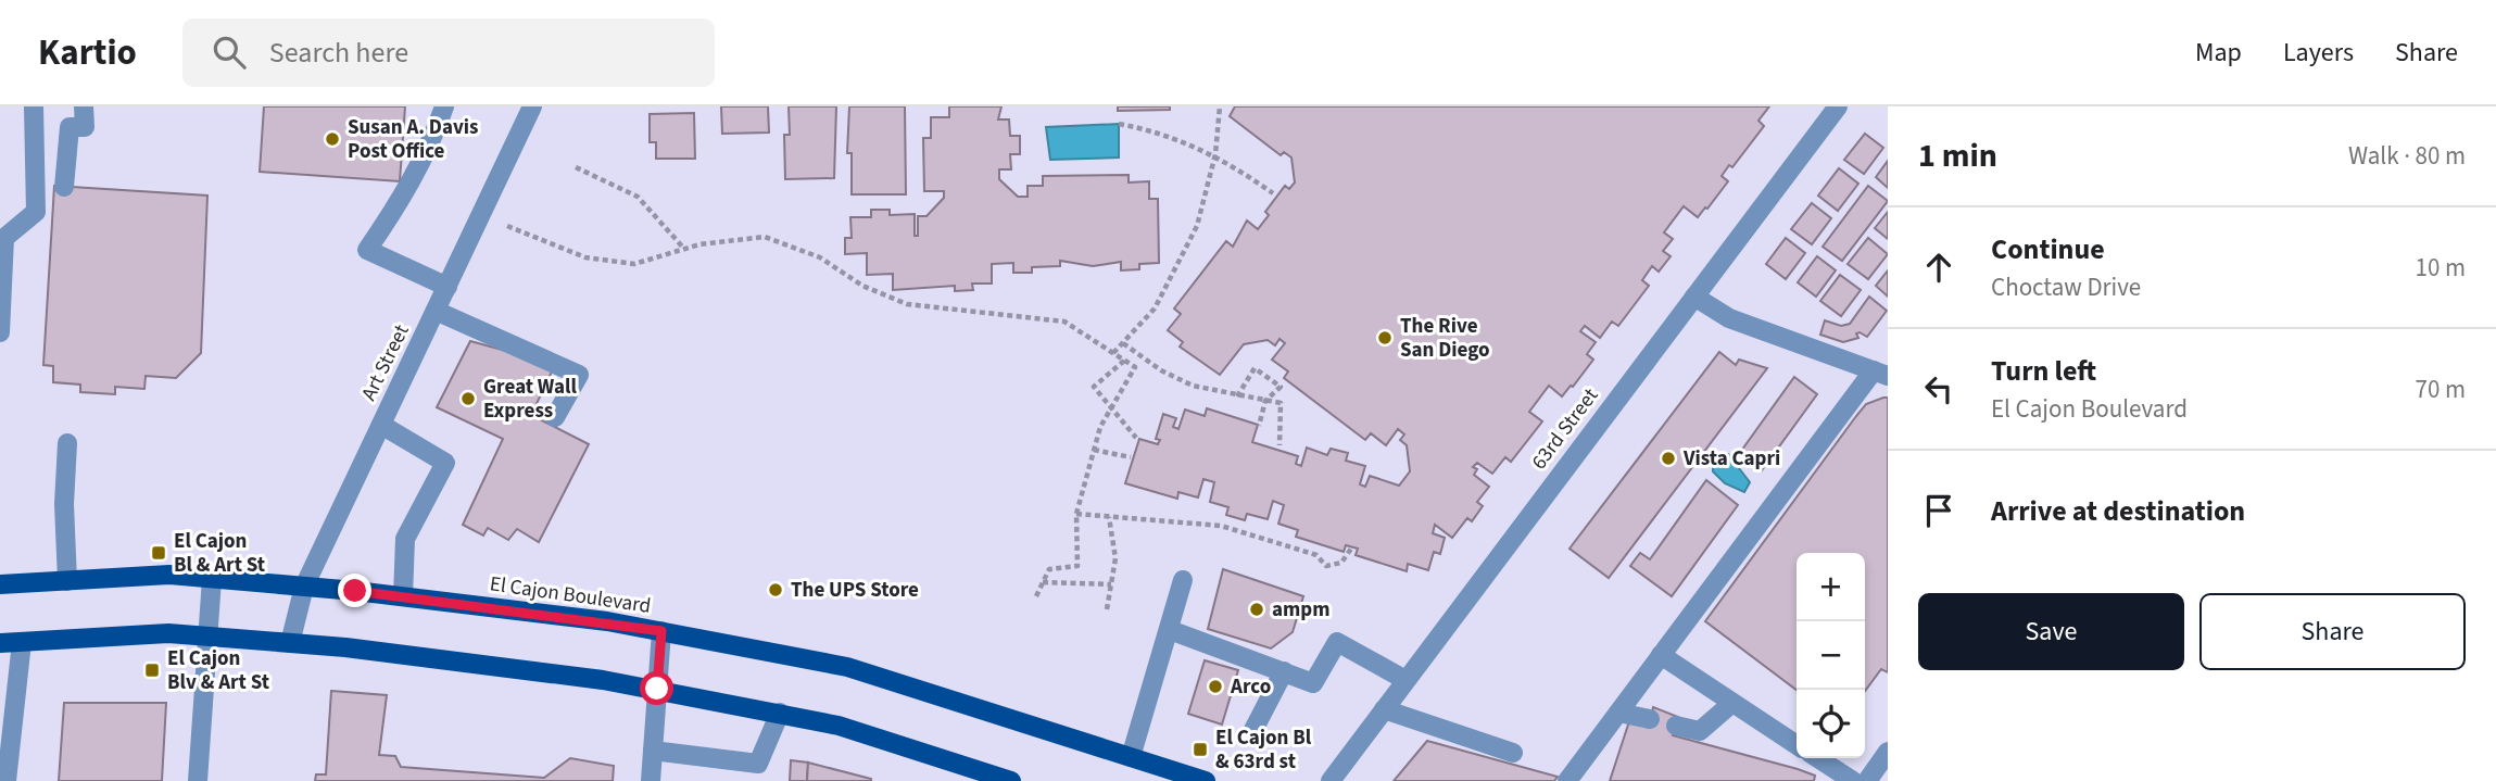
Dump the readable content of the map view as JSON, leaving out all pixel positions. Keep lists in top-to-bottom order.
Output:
{
  "streets": {
    "main road": ["El Cajon Boulevard"],
    "street": ["Art Street", "63rd Street"]
  },
  "crossings": [
    ["Art Street", "El Cajon Boulevard"]
  ],
  "places": {
    "other": [
      "Susan A. Davis Post Office",
      "The Rive San Diego",
      "Great Wall Express",
      "Vista Capri",
      "The UPS Store",
      "ampm",
      "Arco"
    ],
    "transit": ["El Cajon Bl & Art St", "El Cajon Blv & Art St", "El Cajon Bl & 63rd st"]
  },
  "page": {
    "header": "Kartio",
    "search": "Search here",
    "nav": ["Map", "Layers", "Share"],
    "heading": ["1 min", "Walk · 80 m"],
    "list": [
      ["Continue", "Choctaw Drive", "10 m"],
      ["Turn left", "El Cajon Boulevard", "70 m"],
      "Arrive at destination"
    ],
    "map_buttons": ["+", "−"],
    "buttons": ["Save", "Share"]
  }
}
